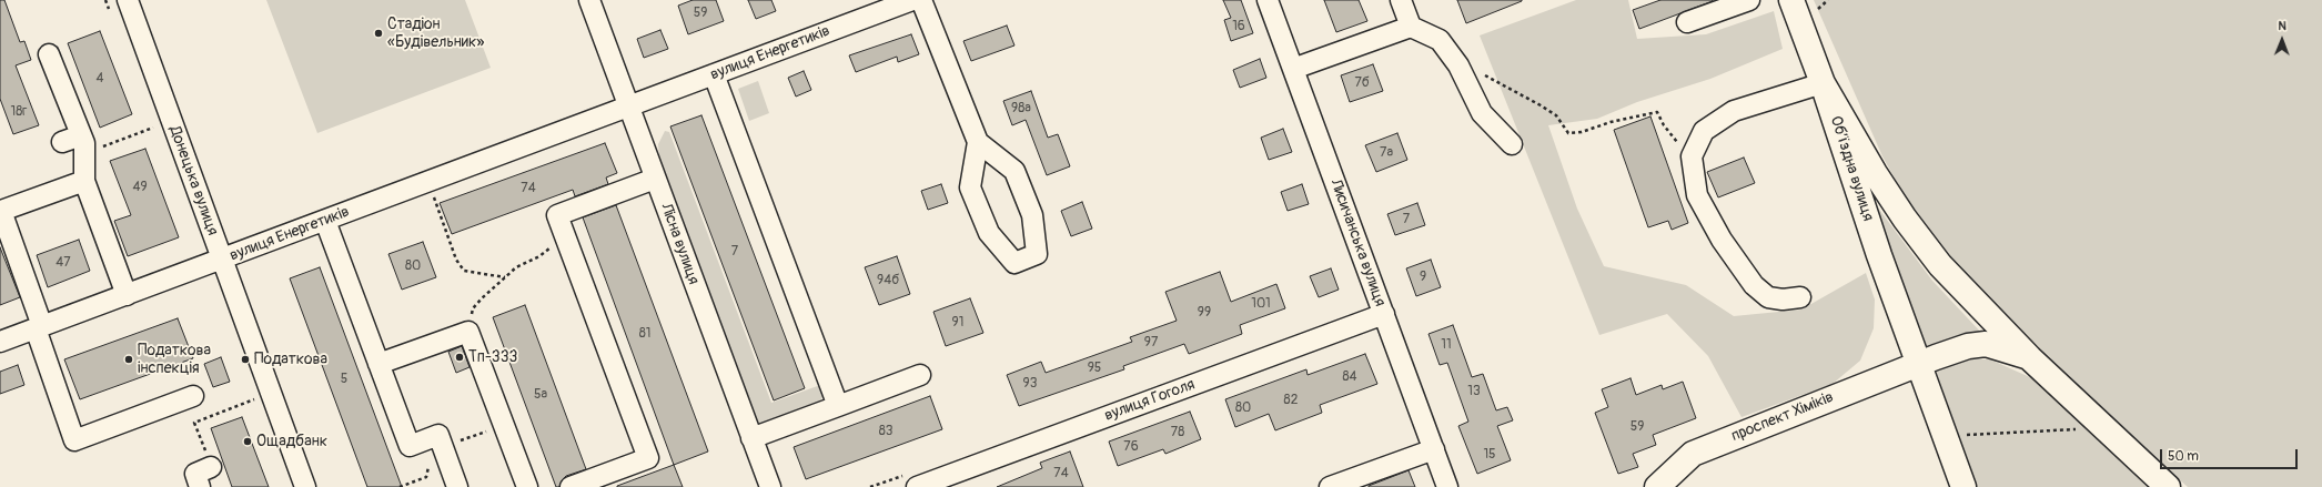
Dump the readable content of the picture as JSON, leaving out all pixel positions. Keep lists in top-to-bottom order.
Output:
{
  "streets": {
    "main road": ["Об’їздна вулиця", "проспект Хіміків"],
    "street": [
      "вулиця Енергетиків",
      "Донецька вулиця",
      "Лисичанська вулиця",
      "Лісна вулиця",
      "вулиця Гоголя"
    ]
  },
  "crossings": [
    ["вулиця Енергетиків", "Донецька вулиця"],
    ["вулиця Енергетиків", "Лісна вулиця"],
    ["Об’їздна вулиця", "проспект Хіміків"],
    ["Лисичанська вулиця", "вулиця Гоголя"]
  ],
  "places": [
    "Стадіон «Будівельник»",
    "Тп-333",
    "Податкова інспекція",
    "Податкова",
    "Ощадбанк"
  ],
  "house_numbers": [
    "59",
    "16",
    "4",
    "7б",
    "98а",
    "18г",
    "7а",
    "49",
    "74",
    "7",
    "7",
    "47",
    "80",
    "9",
    "94б",
    "101",
    "99",
    "91",
    "81",
    "97",
    "11",
    "95",
    "84",
    "5",
    "93",
    "13",
    "5а",
    "82",
    "80",
    "59",
    "83",
    "78",
    "76",
    "15",
    "74"
  ],
  "scale_bar": "50 m",
  "north": "top"
}
